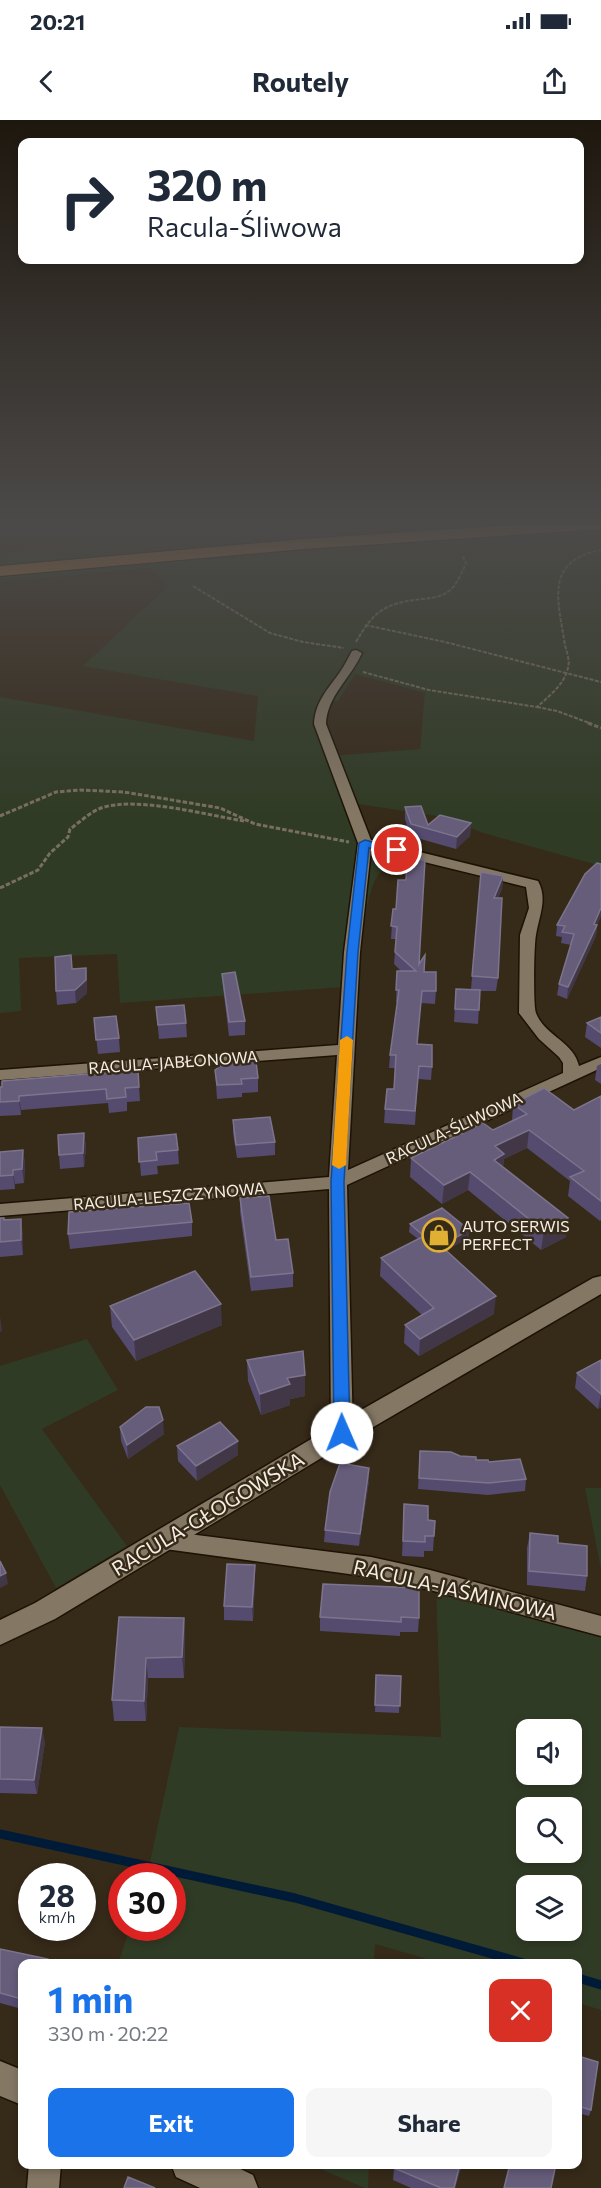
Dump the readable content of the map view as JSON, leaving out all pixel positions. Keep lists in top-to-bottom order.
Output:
{
  "streets": {
    "street": [
      "RACULA-JABŁONOWA",
      "RACULA-ŚLIWOWA",
      "RACULA-LESZCZYNOWA",
      "RACULA-GŁOGOWSKA",
      "RACULA-JAŚMINOWA"
    ]
  },
  "crossings": [
    ["RACULA-ŚLIWOWA", "RACULA-LESZCZYNOWA"],
    ["RACULA-GŁOGOWSKA", "RACULA-JAŚMINOWA"]
  ],
  "places": {
    "shop": ["AUTO SERWIS PERFECT"]
  },
  "page": {
    "status": "20:21",
    "header": "Routely",
    "turn": ["320 m", "Racula-Śliwowa"],
    "speed": "28 km/h",
    "limit": "30",
    "heading": ["1 min", "330 m · 20:22"],
    "buttons": ["Exit", "Share"]
  }
}
